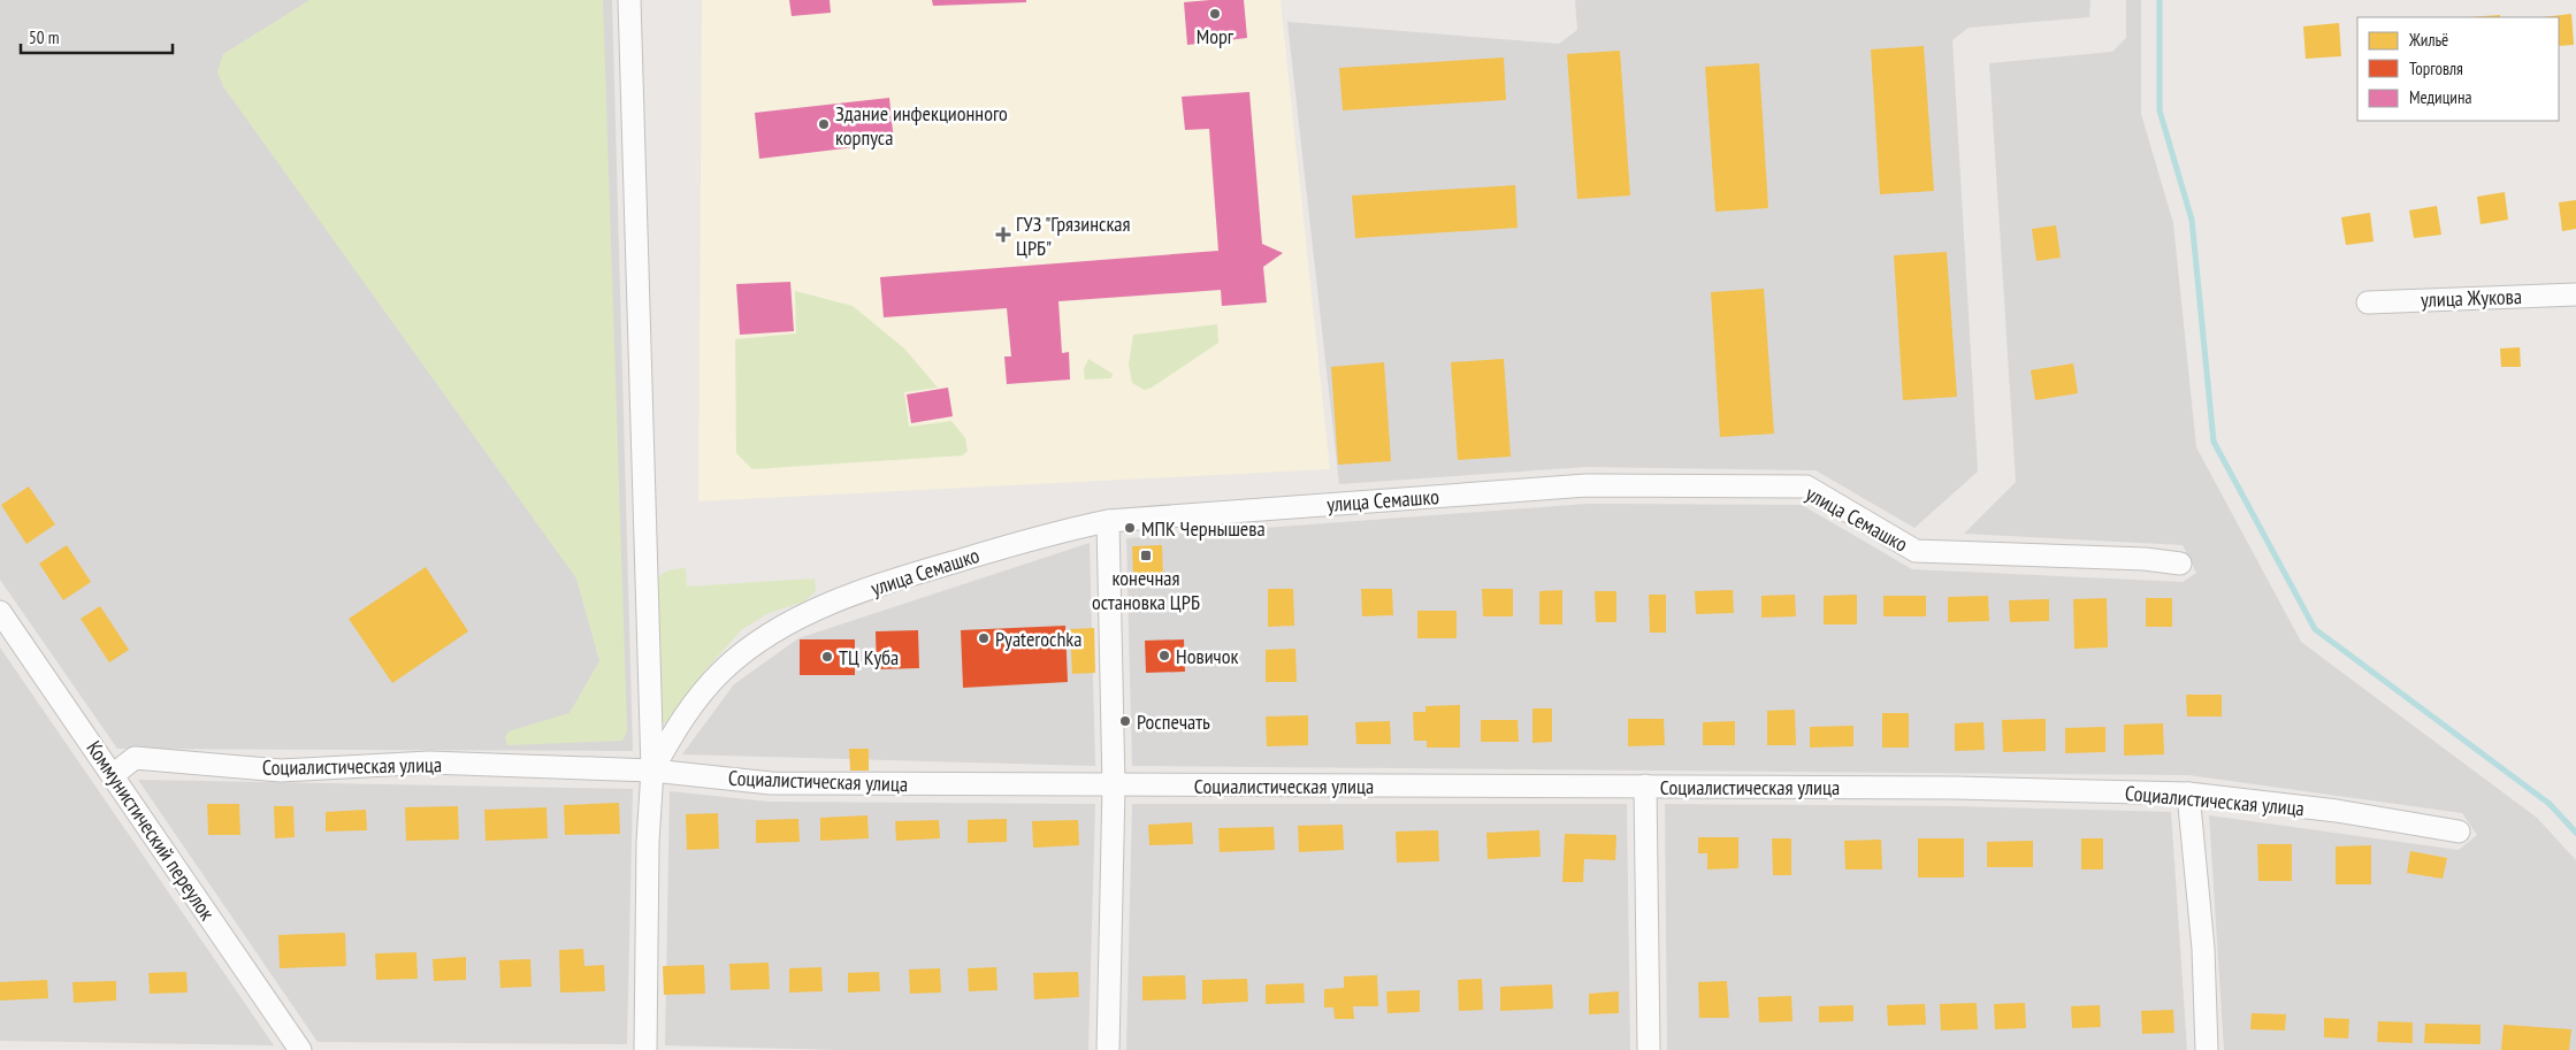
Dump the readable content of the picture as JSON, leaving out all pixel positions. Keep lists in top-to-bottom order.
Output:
{
  "streets": {
    "street": [
      "улица Жукова",
      "улица Семашко",
      "Социалистическая улица",
      "Коммунистический переулок"
    ]
  },
  "crossings": [
    ["улица Семашко", "Социалистическая улица"],
    ["Социалистическая улица", "Коммунистический переулок"]
  ],
  "places": {
    "other": [
      "Морг",
      "Здание инфекционного корпуса",
      "МПК Чернышева",
      "Pyaterochka",
      "Новичок",
      "ТЦ Куба",
      "Роспечать"
    ],
    "health": ["ГУЗ \"Грязинская ЦРБ\""],
    "transit": ["конечная остановка ЦРБ"]
  },
  "legend": ["Жильё", "Торговля", "Медицина"],
  "scale_bar": "50 m"
}
